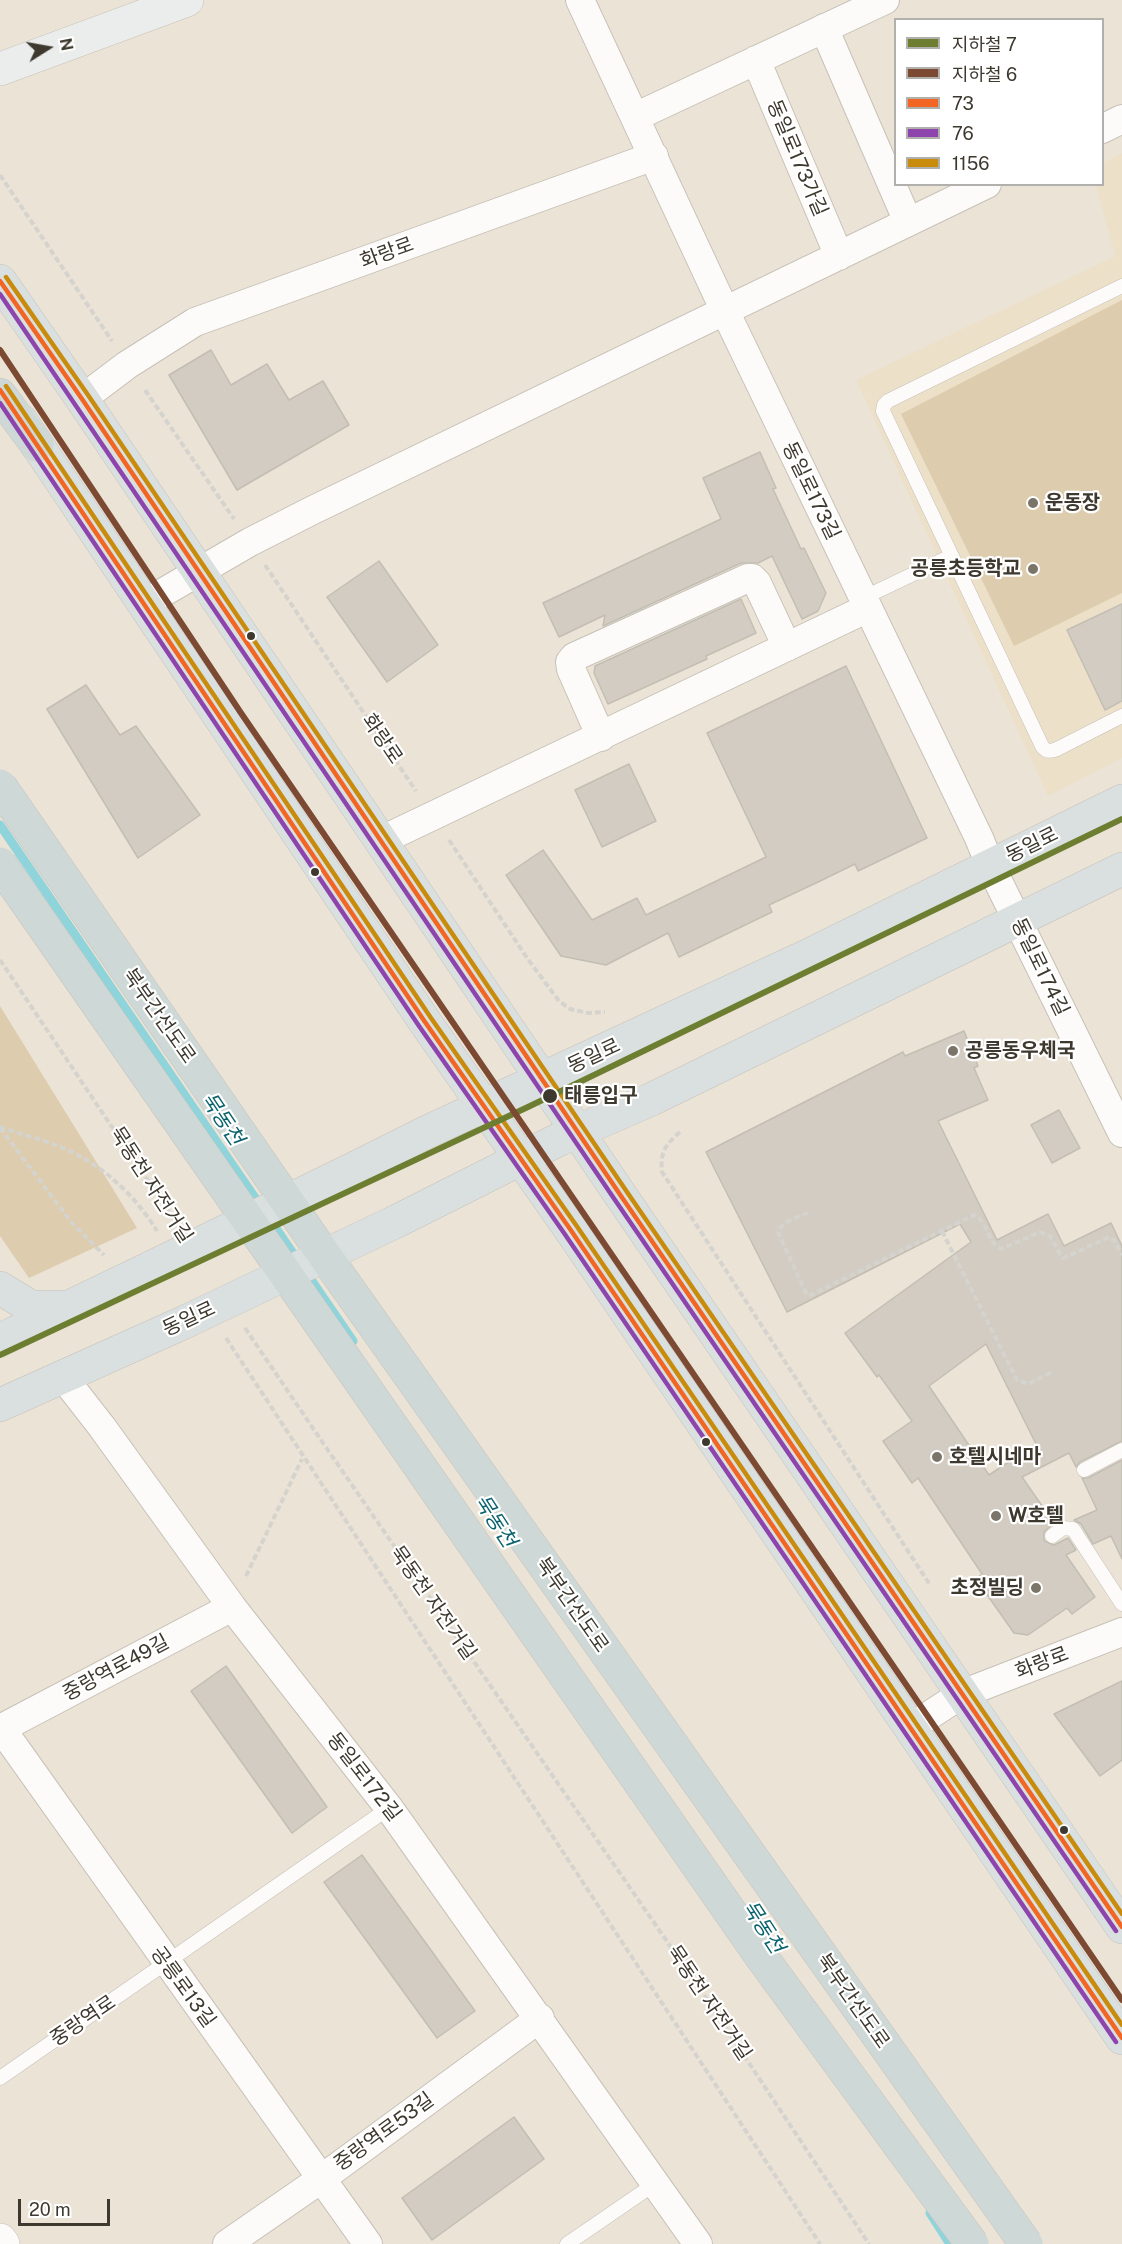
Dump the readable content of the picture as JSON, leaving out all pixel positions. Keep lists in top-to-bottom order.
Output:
{
  "streets": {
    "highway": ["북부간선도로"],
    "main road": ["동일로"],
    "street": [
      "동일로173가길",
      "화랑로",
      "동일로173길",
      "동일로174길",
      "중랑역로49길",
      "동일로172길",
      "공릉로13길",
      "중랑역로53길"
    ],
    "lane": ["중랑역로"],
    "path": ["묵동천 자전거길"]
  },
  "crossings": [
    ["화랑로", "동일로173길"],
    ["동일로173길", "동일로"],
    ["동일로173길", "동일로174길"],
    ["동일로", "동일로174길"],
    ["동일로", "동일로172길"],
    ["중랑역로49길", "동일로172길"],
    ["중랑역로49길", "공릉로13길"],
    ["동일로172길", "중랑역로"],
    ["동일로172길", "중랑역로53길"],
    ["공릉로13길", "중랑역로"],
    ["공릉로13길", "중랑역로53길"]
  ],
  "water": ["묵동천"],
  "places": [
    "운동장",
    "공릉초등학교",
    "공릉동우체국",
    "태릉입구",
    "호텔시네마",
    "W호텔",
    "초정빌딩"
  ],
  "lines": [
    "transit line 1156",
    "transit line 73",
    "transit line 76",
    "metro line 6",
    "metro line 7"
  ],
  "legend": [
    "지하철 7",
    "지하철 6",
    "73",
    "76",
    "1156"
  ],
  "scale_bar": "20 m",
  "north": "right"
}
